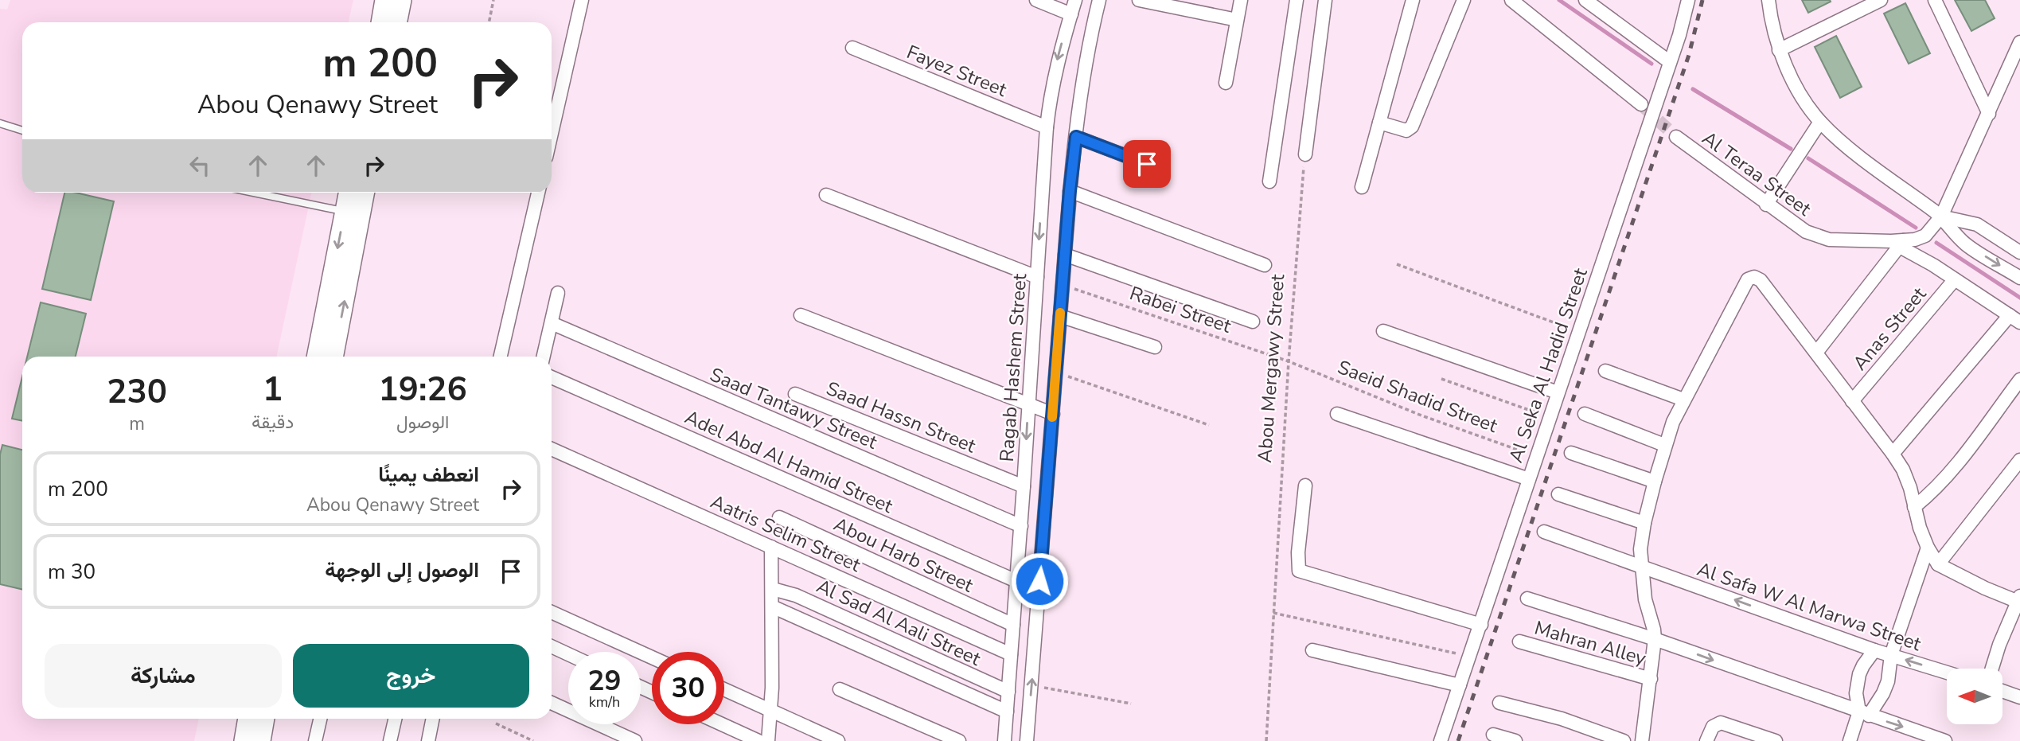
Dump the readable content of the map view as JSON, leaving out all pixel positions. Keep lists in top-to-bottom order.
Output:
{
  "streets": {
    "street": [
      "Fayez Street",
      "Al Teraa Street",
      "Anas Street",
      "Al Seka Al Hadid Street",
      "Ragab Hashem Street",
      "Saad Tantawy Street",
      "Saad Hassn Street",
      "Adel Abd Al Hamid Street",
      "Aatris Selim Street",
      "Abou Harb Street",
      "Al Safa W Al Marwa Street",
      "Al Sad Al Aali Street",
      "Mahran Alley"
    ],
    "path": ["Rabei Street", "Abou Mergawy Street", "Saeid Shadid Street"]
  },
  "crossings": [
    ["Fayez Street", "Ragab Hashem Street"],
    ["Rabei Street", "Abou Mergawy Street"],
    ["Rabei Street", "Saeid Shadid Street"],
    ["Al Seka Al Hadid Street", "Saeid Shadid Street"],
    ["Ragab Hashem Street", "Saad Tantawy Street"],
    ["Ragab Hashem Street", "Saad Hassn Street"],
    ["Ragab Hashem Street", "Adel Abd Al Hamid Street"],
    ["Ragab Hashem Street", "Aatris Selim Street"],
    ["Ragab Hashem Street", "Abou Harb Street"],
    ["Ragab Hashem Street", "Al Sad Al Aali Street"],
    ["Abou Mergawy Street", "Saeid Shadid Street"]
  ],
  "north": "left",
  "page": {
    "turn": ["200 m", "Abou Qenawy Street"],
    "eta": [
      "19:26",
      "الوصول",
      "1",
      "دقيقة",
      "230",
      "m"
    ],
    "list": [
      {
        "name": "انعطف يمينًا",
        "note": "Abou Qenawy Street",
        "value": "200 m"
      },
      {
        "name": "الوصول إلى الوجهة",
        "value": "30 m"
      }
    ],
    "buttons": ["خروج", "مشاركة"],
    "speed": "29 km/h",
    "limit": "30"
  }
}
